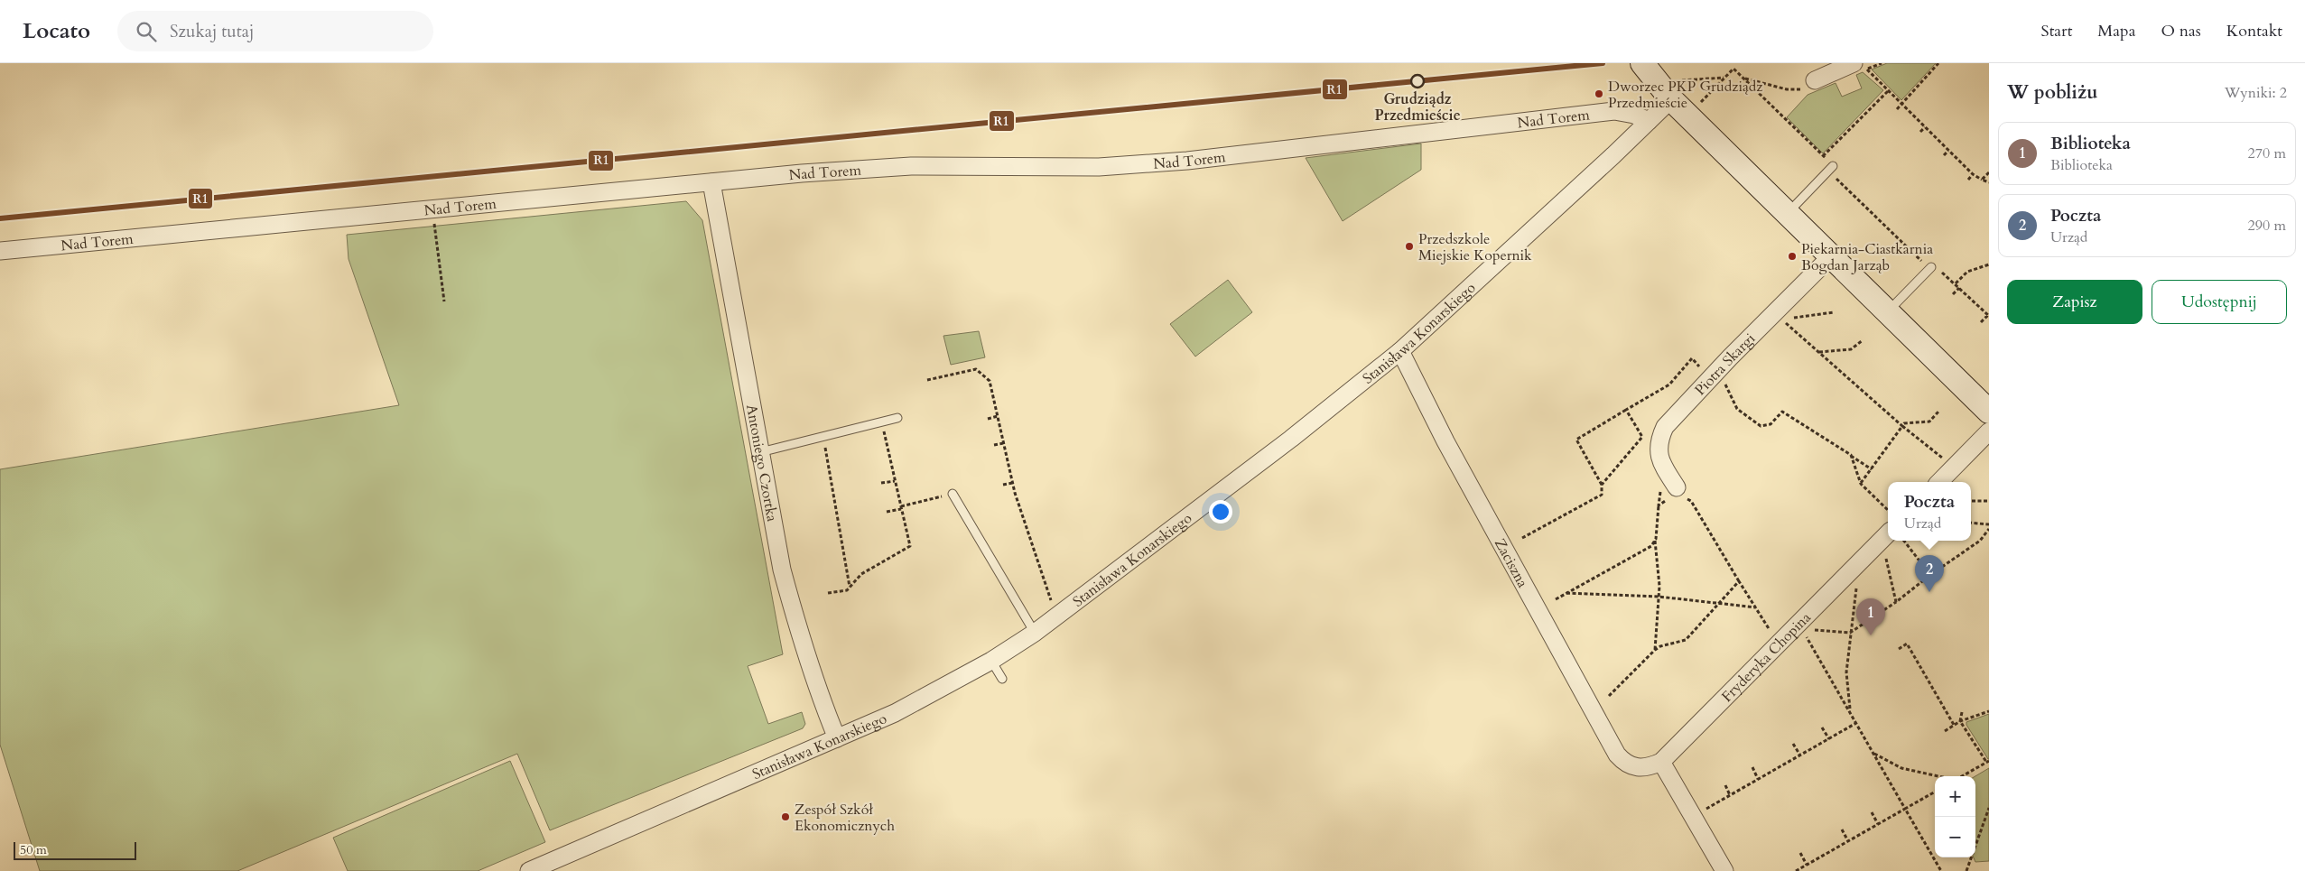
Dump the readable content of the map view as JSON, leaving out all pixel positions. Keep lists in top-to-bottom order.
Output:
{
  "streets": {
    "street": [
      "Nad Torem",
      "Stanisława Konarskiego",
      "Piotra Skargi",
      "Antoniego Czortka",
      "Zaciszna",
      "Fryderyka Chopina"
    ]
  },
  "crossings": [
    ["Nad Torem", "Stanisława Konarskiego"],
    ["Nad Torem", "Antoniego Czortka"],
    ["Stanisława Konarskiego", "Antoniego Czortka"],
    ["Stanisława Konarskiego", "Zaciszna"],
    ["Zaciszna", "Fryderyka Chopina"]
  ],
  "places": [
    "Grudziądz Przedmieście",
    "Dworzec PKP Grudziądz Przedmieście",
    "Przedszkole Miejskie Kopernik",
    "Piekarnia-Ciastkarnia Bogdan Jarząb",
    "Zespół Szkół Ekonomicznych"
  ],
  "lines": ["transit line R1"],
  "scale_bar": "50 m",
  "page": {
    "header": "Locato",
    "search": "Szukaj tutaj",
    "nav": [
      "Start",
      "Mapa",
      "O nas",
      "Kontakt"
    ],
    "heading": ["W pobliżu", "Wyniki: 2"],
    "list": [
      {
        "mark": "1",
        "name": "Biblioteka",
        "note": "Biblioteka",
        "value": "270 m"
      },
      {
        "mark": "2",
        "name": "Poczta",
        "note": "Urząd",
        "value": "290 m"
      }
    ],
    "buttons": ["Zapisz", "Udostępnij"],
    "popup": ["Poczta", "Urząd"],
    "pins": ["2", "1"],
    "map_buttons": ["+", "−"],
    "scale": "50 m"
  }
}
